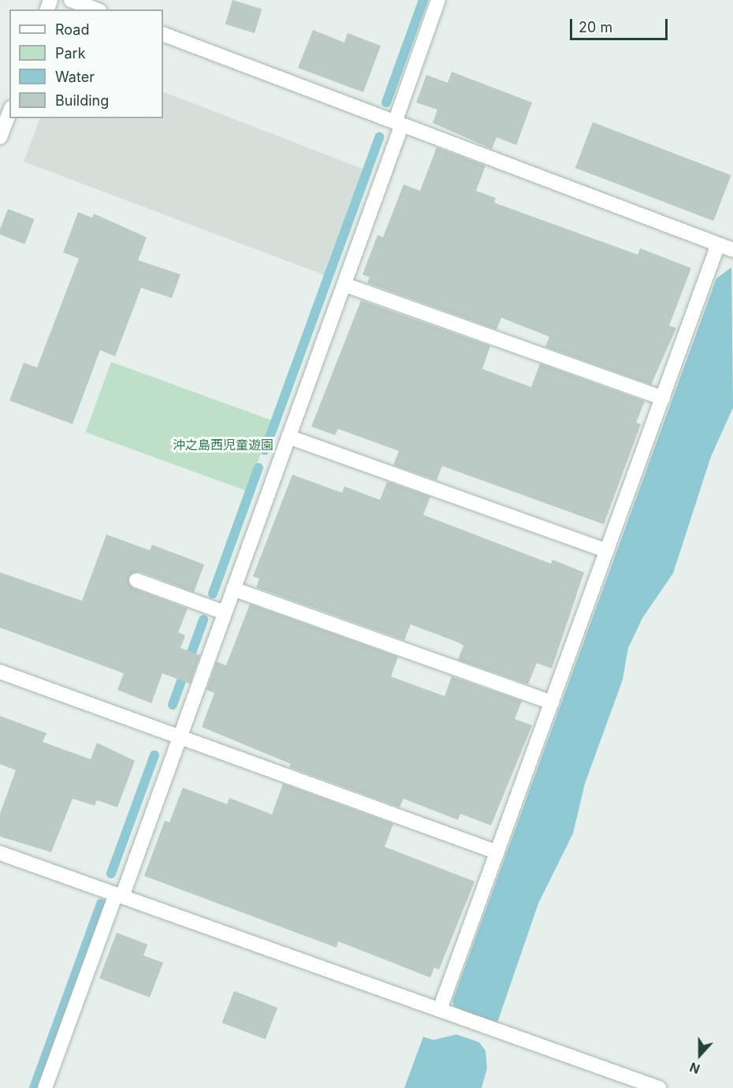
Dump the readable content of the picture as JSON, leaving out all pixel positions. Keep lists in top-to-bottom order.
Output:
{
  "parks": ["沖之島西児童遊園"],
  "legend": [
    "Road",
    "Park",
    "Water",
    "Building"
  ],
  "scale_bar": "20 m",
  "north": "bottom"
}
